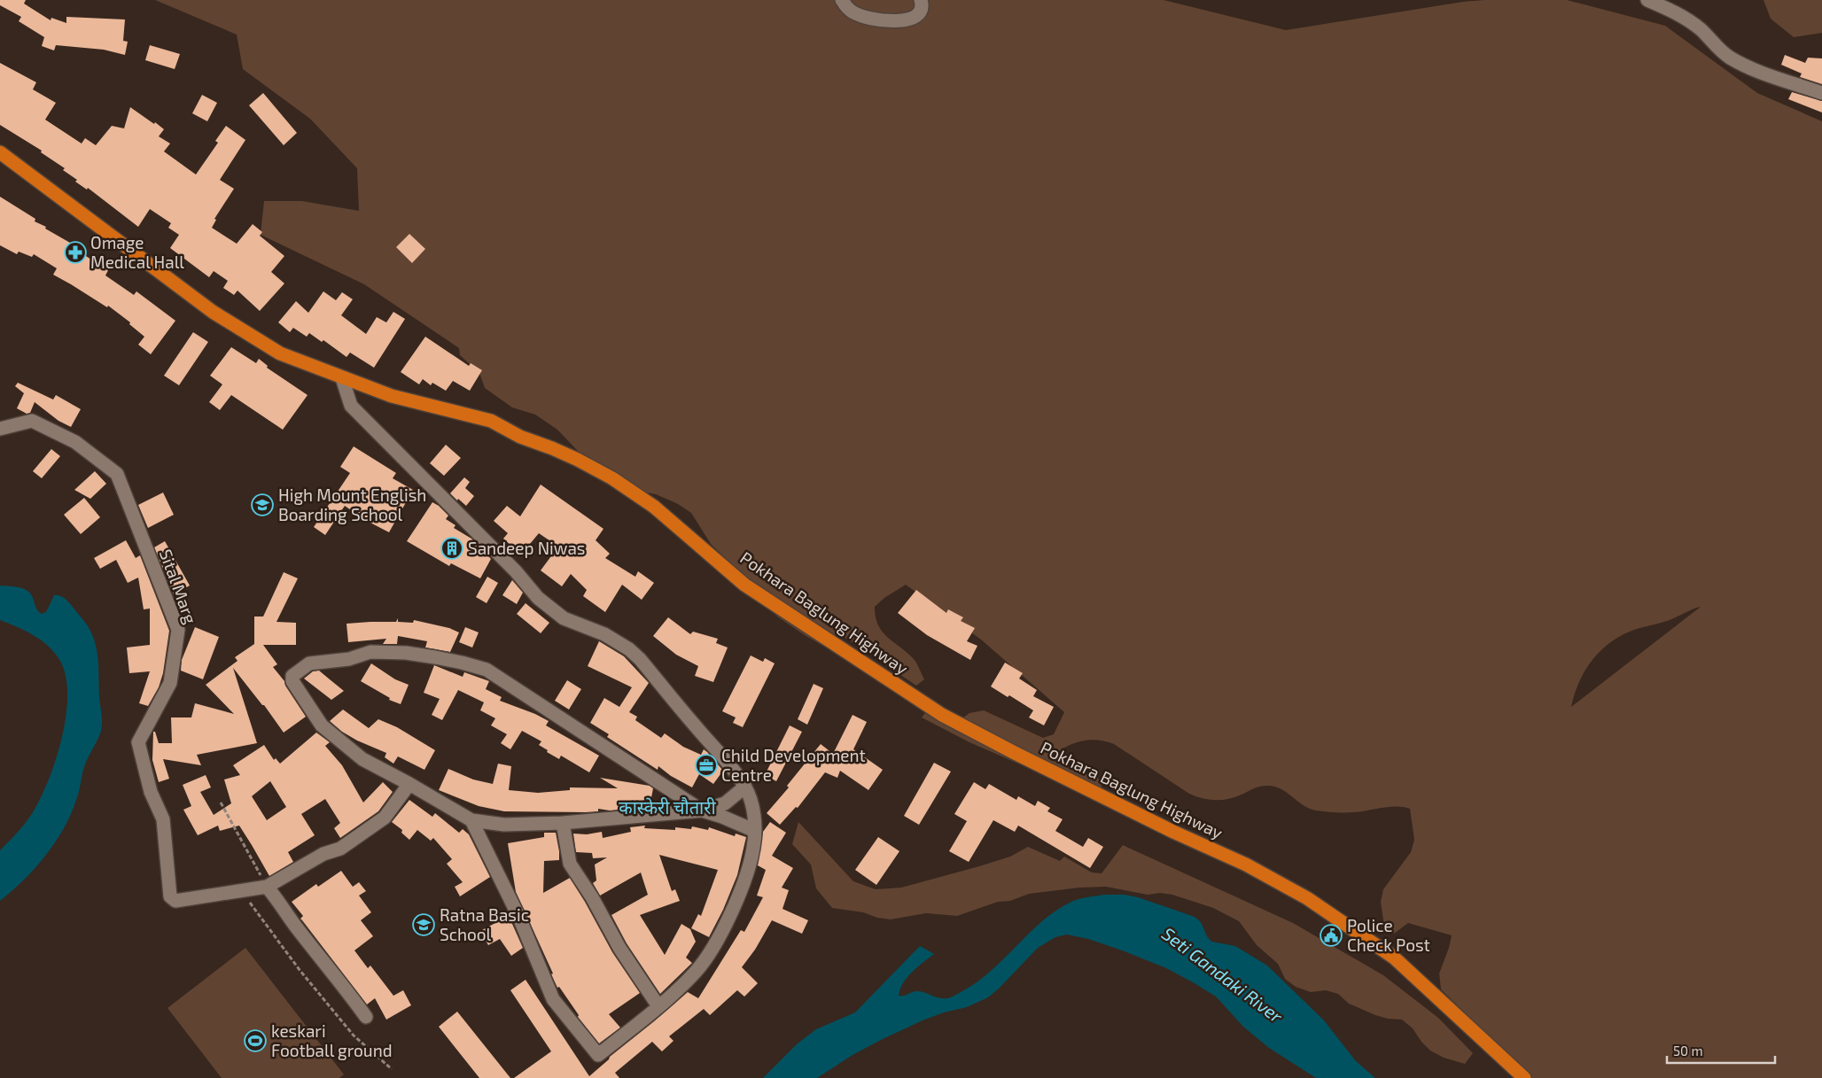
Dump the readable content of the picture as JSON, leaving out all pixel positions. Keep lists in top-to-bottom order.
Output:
{
  "streets": {
    "highway": ["Pokhara Baglung Highway"],
    "street": ["Sital Marg"]
  },
  "districts": ["कास्केरी चौतारी"],
  "water": ["Seti Gandaki River"],
  "places": {
    "pharmacy": ["Omage Medical Hall"],
    "school or university": ["High Mount English Boarding School", "Ratna Basic School"],
    "building": ["Sandeep Niwas"],
    "office": ["Child Development Centre"],
    "public building": ["Police Check Post"],
    "sports": ["keskari Football ground"]
  },
  "scale_bar": "50 m"
}
